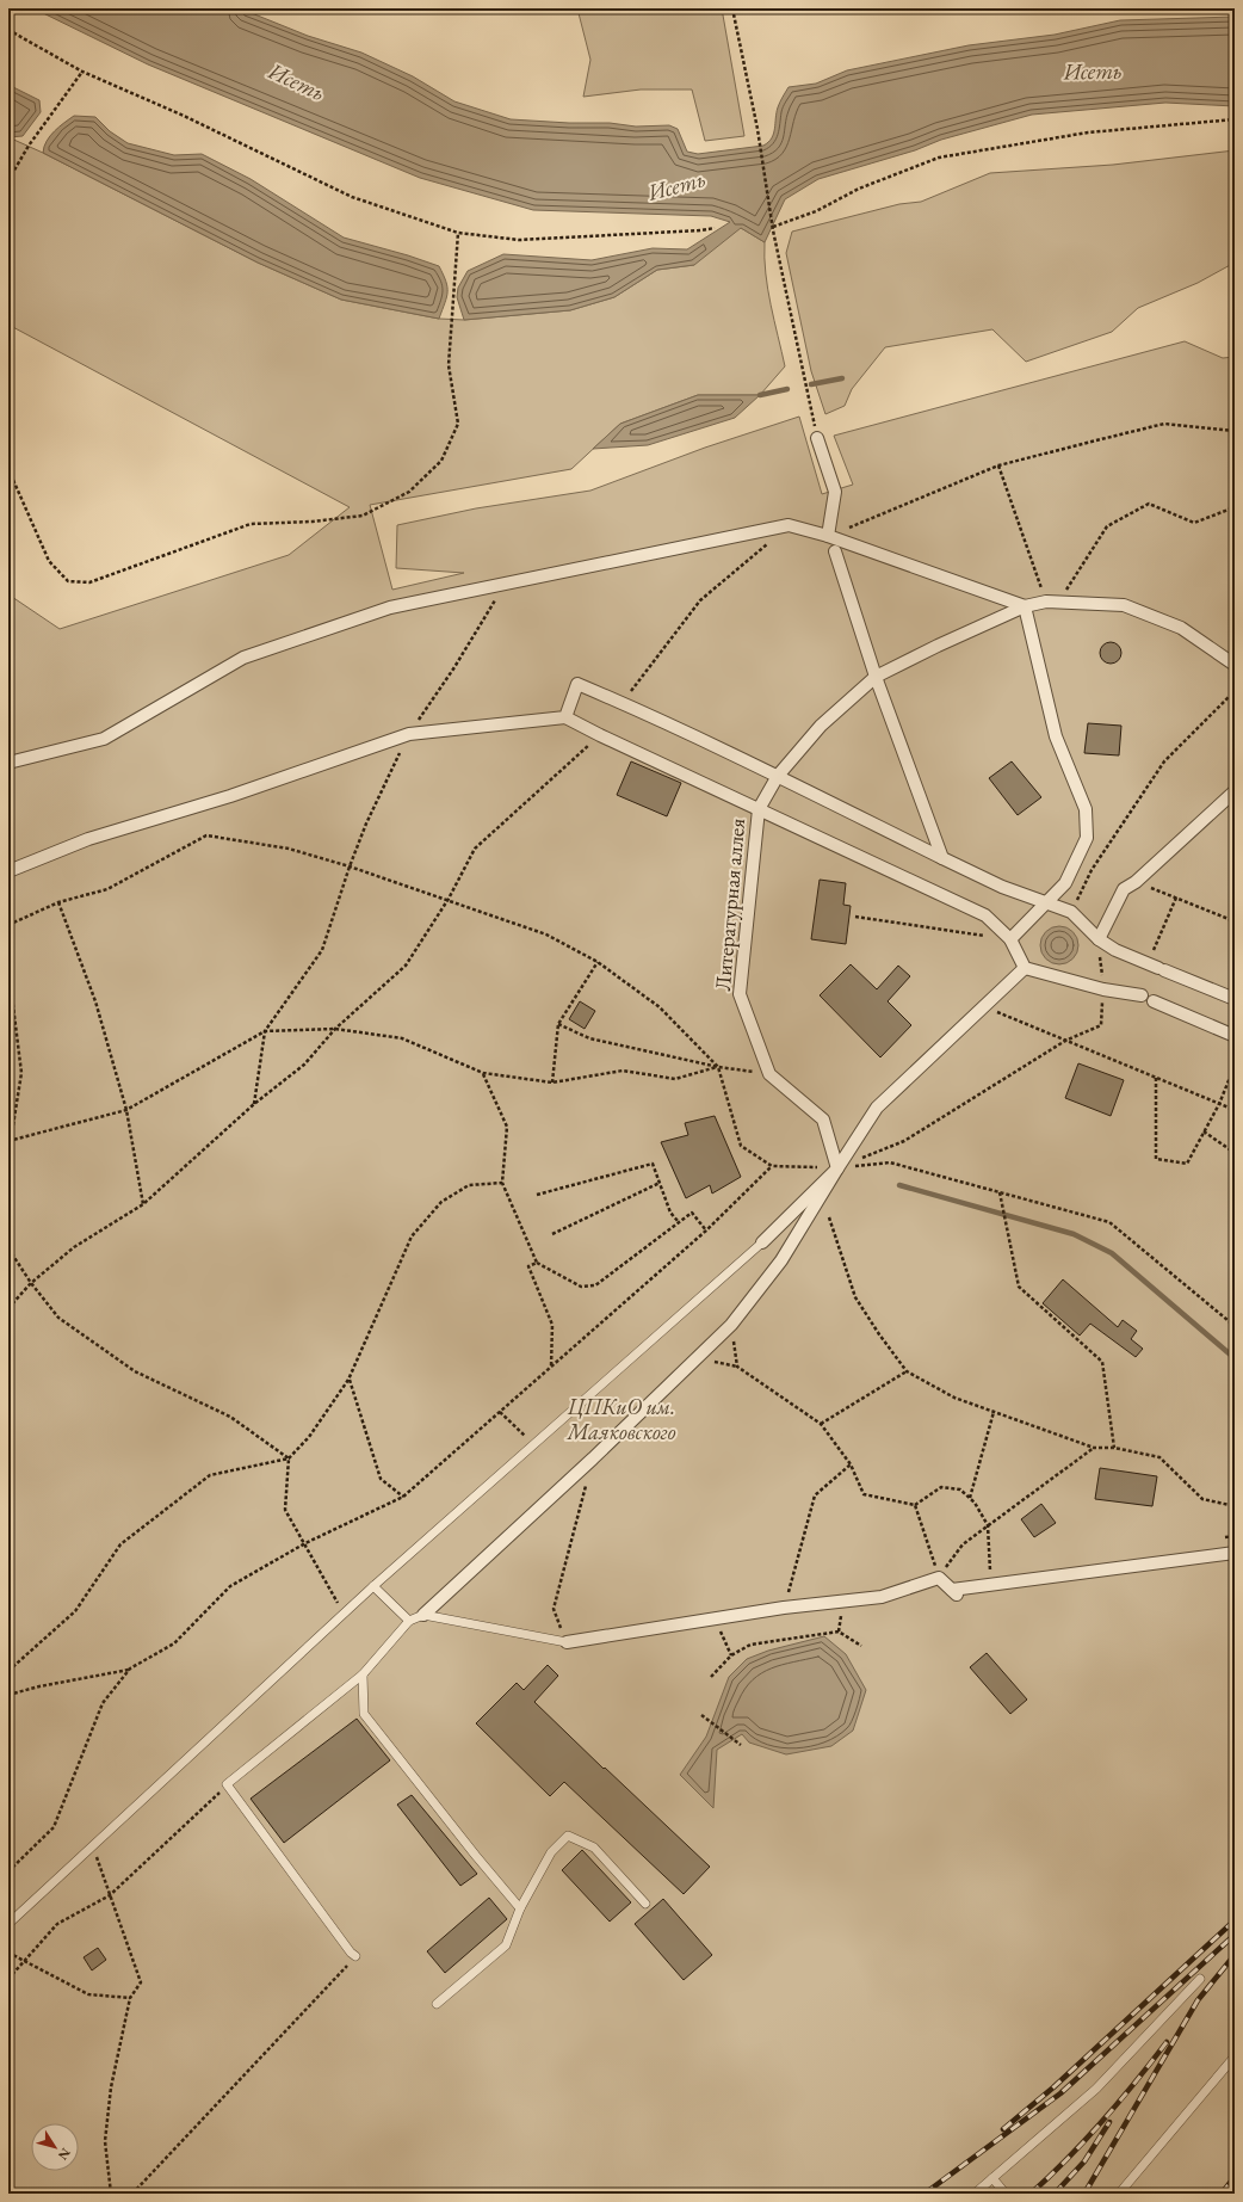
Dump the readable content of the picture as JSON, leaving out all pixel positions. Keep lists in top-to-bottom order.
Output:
{
  "streets": {
    "street": ["Литературная аллея"]
  },
  "water": ["Исеть"],
  "parks": ["ЦПКиО им. Маяковского"],
  "north": "bottom right"
}
